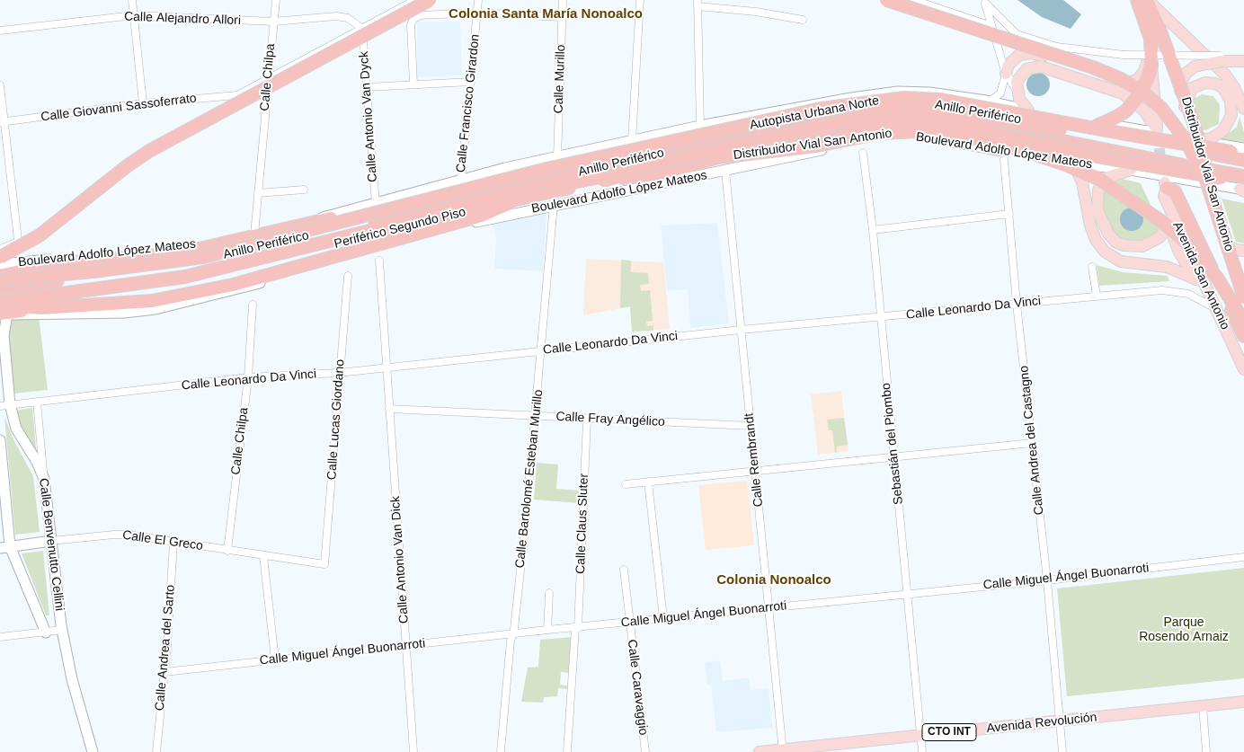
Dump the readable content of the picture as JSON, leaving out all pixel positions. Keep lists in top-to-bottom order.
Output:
{
  "streets": {
    "highway": [
      "Anillo Periférico",
      "Autopista Urbana Norte",
      "Distribuidor Vial San Antonio",
      "Periférico Segundo Piso"
    ],
    "main road": [
      "Boulevard Adolfo López Mateos",
      "Avenida San Antonio",
      "Calle El Greco",
      "Calle Benvenutto Cellini",
      "Avenida Revolución",
      "CTO INT"
    ],
    "street": [
      "Calle Alejandro Allori",
      "Calle Chilpa",
      "Calle Murillo",
      "Calle Francisco Girardon",
      "Calle Giovanni Sassoferrato",
      "Calle Antonio Van Dyck",
      "Calle Leonardo Da Vinci",
      "Calle Lucas Giordano",
      "Calle Fray Angélico",
      "Calle Andrea del Castagno",
      "Sebastián del Piombo",
      "Calle Rembrandt",
      "Calle Bartolomé Esteban Murillo",
      "Calle Claus Sluter",
      "Calle Antonio Van Dick",
      "Calle Miguel Ángel Buonarroti",
      "Calle Andrea del Sarto",
      "Calle Caravaggio"
    ]
  },
  "crossings": [
    ["Calle Alejandro Allori", "Calle Chilpa"],
    ["Calle Alejandro Allori", "Calle Antonio Van Dyck"],
    ["Calle Chilpa", "Calle Giovanni Sassoferrato"],
    ["Calle Chilpa", "Boulevard Adolfo López Mateos"],
    ["Calle Chilpa", "Calle Leonardo Da Vinci"],
    ["Calle Chilpa", "Calle El Greco"],
    ["Calle Murillo", "Boulevard Adolfo López Mateos"],
    ["Calle Francisco Girardon", "Boulevard Adolfo López Mateos"],
    ["Anillo Periférico", "Boulevard Adolfo López Mateos"],
    ["Anillo Periférico", "Periférico Segundo Piso"],
    ["Anillo Periférico", "Calle Benvenutto Cellini"],
    ["Autopista Urbana Norte", "Distribuidor Vial San Antonio"],
    ["Autopista Urbana Norte", "Boulevard Adolfo López Mateos"],
    ["Autopista Urbana Norte", "Periférico Segundo Piso"],
    ["Calle Antonio Van Dyck", "Boulevard Adolfo López Mateos"],
    ["Distribuidor Vial San Antonio", "Periférico Segundo Piso"],
    ["Distribuidor Vial San Antonio", "Avenida San Antonio"],
    ["Boulevard Adolfo López Mateos", "Periférico Segundo Piso"],
    ["Boulevard Adolfo López Mateos", "Calle Rembrandt"],
    ["Boulevard Adolfo López Mateos", "Calle Bartolomé Esteban Murillo"],
    ["Boulevard Adolfo López Mateos", "Calle Benvenutto Cellini"],
    ["Periférico Segundo Piso", "Calle Benvenutto Cellini"],
    ["Avenida San Antonio", "Calle Leonardo Da Vinci"],
    ["Calle Leonardo Da Vinci", "Calle Lucas Giordano"],
    ["Calle Leonardo Da Vinci", "Calle Andrea del Castagno"],
    ["Calle Leonardo Da Vinci", "Sebastián del Piombo"],
    ["Calle Leonardo Da Vinci", "Calle Rembrandt"],
    ["Calle Leonardo Da Vinci", "Calle Bartolomé Esteban Murillo"],
    ["Calle Leonardo Da Vinci", "Calle Benvenutto Cellini"],
    ["Calle Leonardo Da Vinci", "Calle Antonio Van Dick"],
    ["Calle Lucas Giordano", "Calle El Greco"],
    ["Calle Fray Angélico", "Calle Rembrandt"],
    ["Calle Fray Angélico", "Calle Bartolomé Esteban Murillo"],
    ["Calle Fray Angélico", "Calle Claus Sluter"],
    ["Calle Fray Angélico", "Calle Antonio Van Dick"],
    ["Calle Andrea del Castagno", "Calle Miguel Ángel Buonarroti"],
    ["Calle Andrea del Castagno", "Avenida Revolución"],
    ["Sebastián del Piombo", "Calle Miguel Ángel Buonarroti"],
    ["Sebastián del Piombo", "Avenida Revolución"],
    ["Calle Rembrandt", "Calle Miguel Ángel Buonarroti"],
    ["Calle Rembrandt", "Avenida Revolución"],
    ["Calle Bartolomé Esteban Murillo", "Calle Miguel Ángel Buonarroti"],
    ["Calle Claus Sluter", "Calle Miguel Ángel Buonarroti"],
    ["Calle El Greco", "Calle Benvenutto Cellini"],
    ["Calle El Greco", "Calle Andrea del Sarto"],
    ["Calle Antonio Van Dick", "Calle Miguel Ángel Buonarroti"],
    ["Calle Miguel Ángel Buonarroti", "Calle Andrea del Sarto"],
    ["Calle Miguel Ángel Buonarroti", "Calle Caravaggio"]
  ],
  "districts": ["Colonia Santa María Nonoalco", "Colonia Nonoalco"],
  "parks": ["Parque Rosendo Arnaiz"]
}
